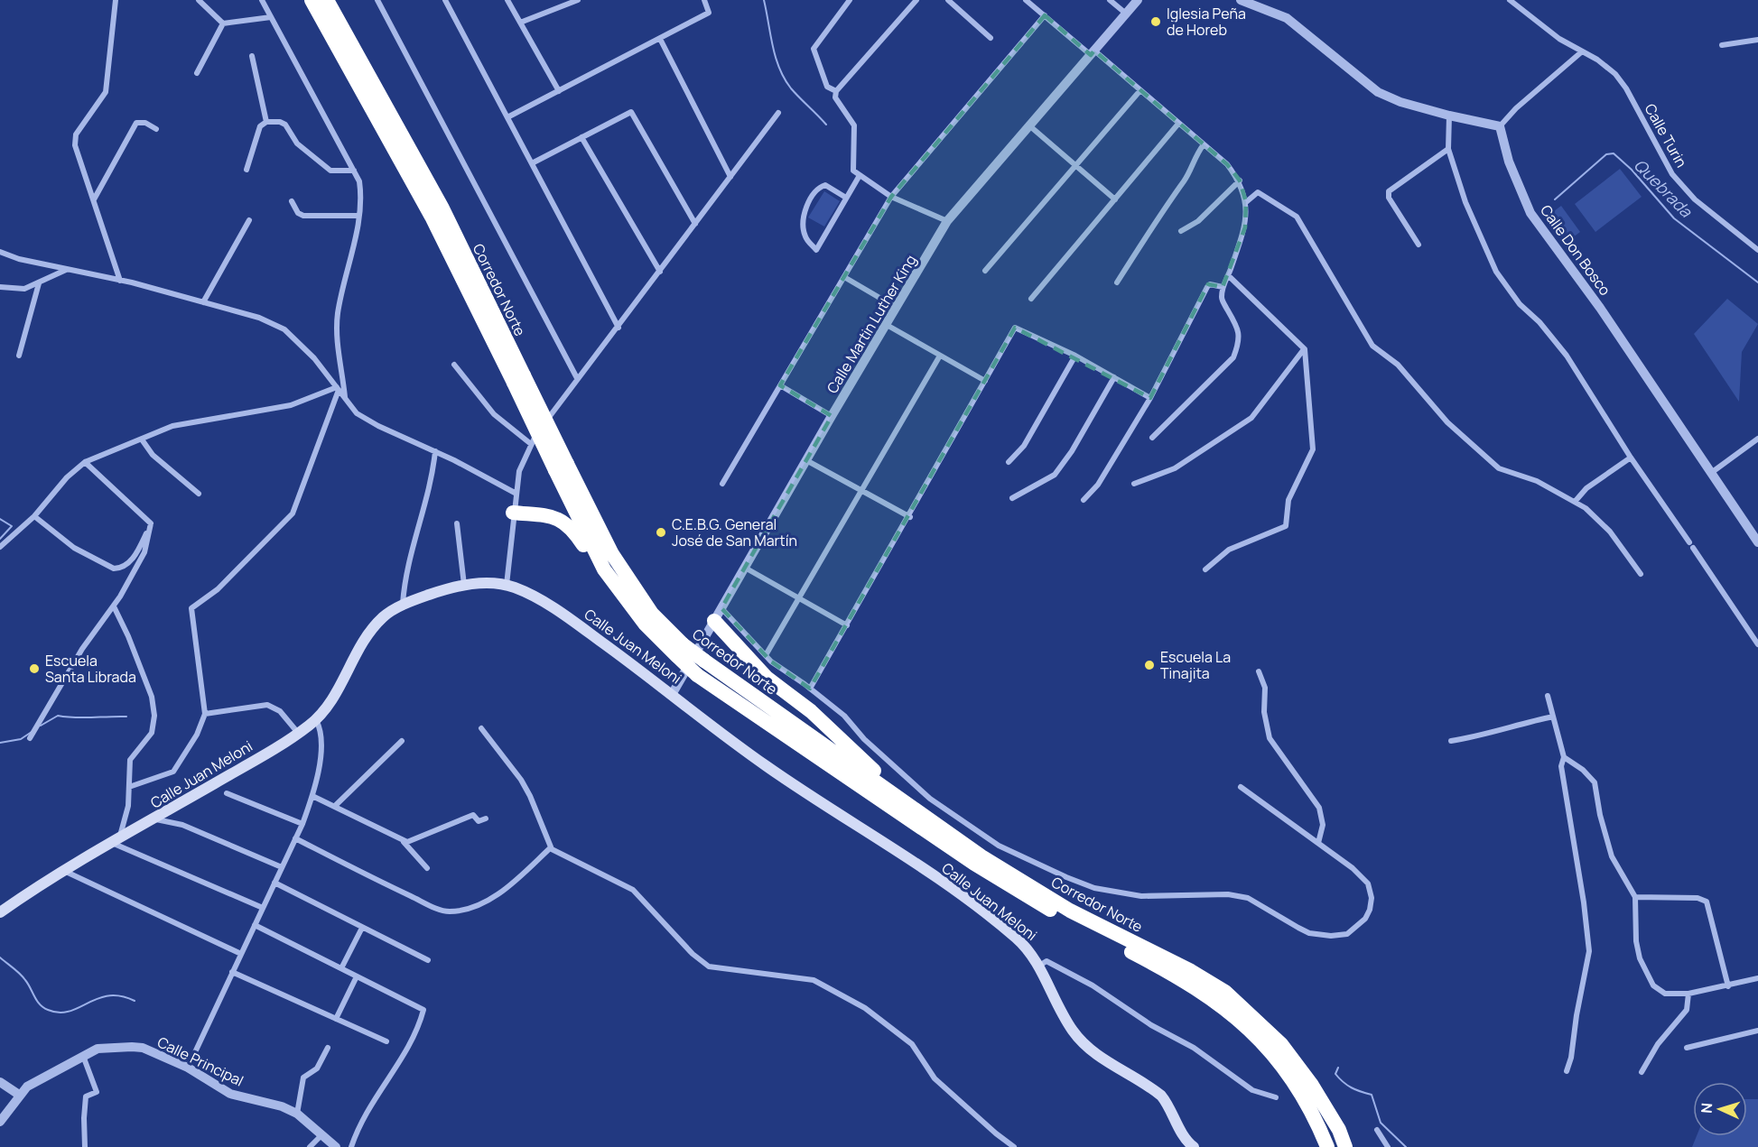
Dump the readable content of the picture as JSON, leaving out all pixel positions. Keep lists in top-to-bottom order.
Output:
{
  "streets": {
    "highway": ["Corredor Norte"],
    "main road": ["Calle Juan Meloni"],
    "street": [
      "Calle Turin",
      "Calle Don Bosco",
      "Calle Martin Luther King",
      "Calle Principal"
    ]
  },
  "crossings": [
    ["Calle Martin Luther King", "Calle Juan Meloni"]
  ],
  "water": ["Quebrada"],
  "places": [
    "Iglesia Peña de Horeb",
    "C.E.B.G. General José de San Martín",
    "Escuela La Tinajita",
    "Escuela Santa Librada"
  ],
  "north": "left"
}
